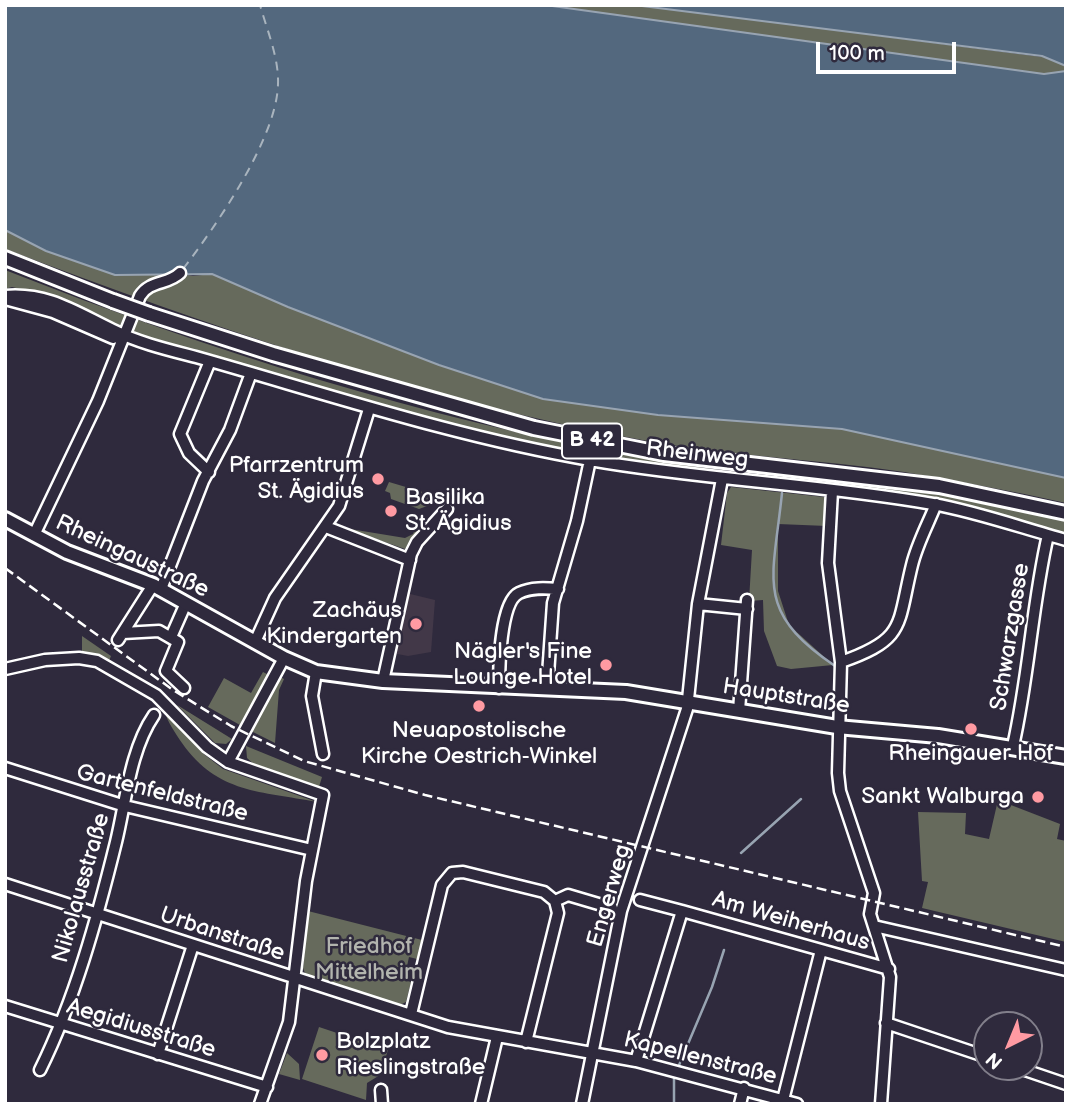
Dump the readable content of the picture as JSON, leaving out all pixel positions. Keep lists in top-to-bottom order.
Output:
{
  "streets": {
    "main road": ["B 42", "Rheingaustraße", "Hauptstraße"],
    "street": [
      "Rheinweg",
      "Schwarzgasse",
      "Gartenfeldstraße",
      "Nikolausstraße",
      "Engerweg",
      "Am Weiherhaus",
      "Urbanstraße",
      "Aegidiusstraße",
      "Kapellenstraße"
    ]
  },
  "crossings": [
    ["Rheinweg", "Schwarzgasse"],
    ["Rheinweg", "Engerweg"],
    ["Rheingaustraße", "Hauptstraße"],
    ["Schwarzgasse", "Hauptstraße"],
    ["Hauptstraße", "Engerweg"],
    ["Gartenfeldstraße", "Nikolausstraße"],
    ["Nikolausstraße", "Urbanstraße"],
    ["Nikolausstraße", "Aegidiusstraße"],
    ["Engerweg", "Urbanstraße"],
    ["Engerweg", "Kapellenstraße"],
    ["Am Weiherhaus", "Kapellenstraße"],
    ["Urbanstraße", "Kapellenstraße"]
  ],
  "parks": ["Friedhof Mittelheim"],
  "places": [
    "Pfarrzentrum St. Ägidius",
    "Basilika St. Ägidius",
    "Zachäus Kindergarten",
    "Nägler's Fine Lounge Hotel",
    "Neuapostolische Kirche Oestrich-Winkel",
    "Rheingauer Hof",
    "Sankt Walburga",
    "Bolzplatz Rieslingstraße"
  ],
  "scale_bar": "100 m",
  "north": "bottom left"
}
